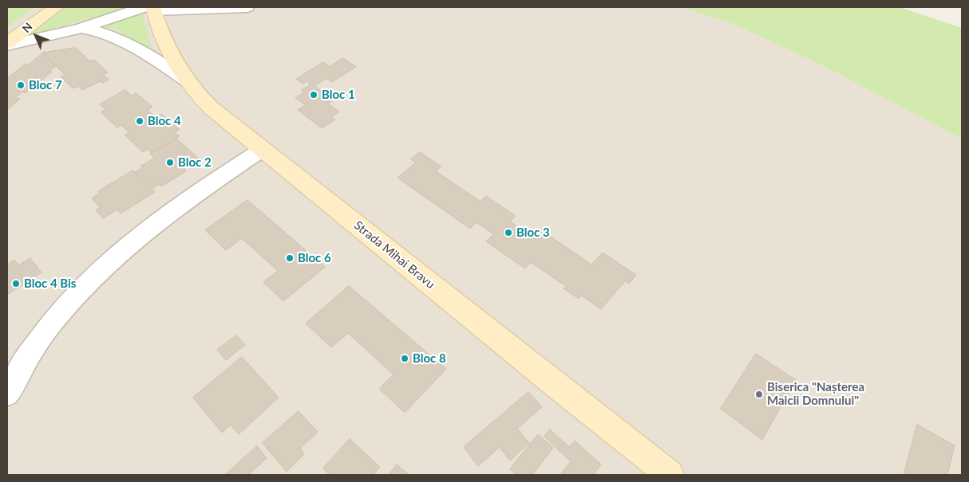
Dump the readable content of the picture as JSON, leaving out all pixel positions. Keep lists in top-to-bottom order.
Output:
{
  "streets": {
    "main road": ["Strada Mihai Bravu"]
  },
  "places": [
    "Bloc 7",
    "Bloc 1",
    "Bloc 4",
    "Bloc 2",
    "Bloc 3",
    "Bloc 6",
    "Bloc 4 Bis",
    "Bloc 8",
    "Biserica \"Nașterea Maicii Domnului\""
  ],
  "north": "top left"
}
